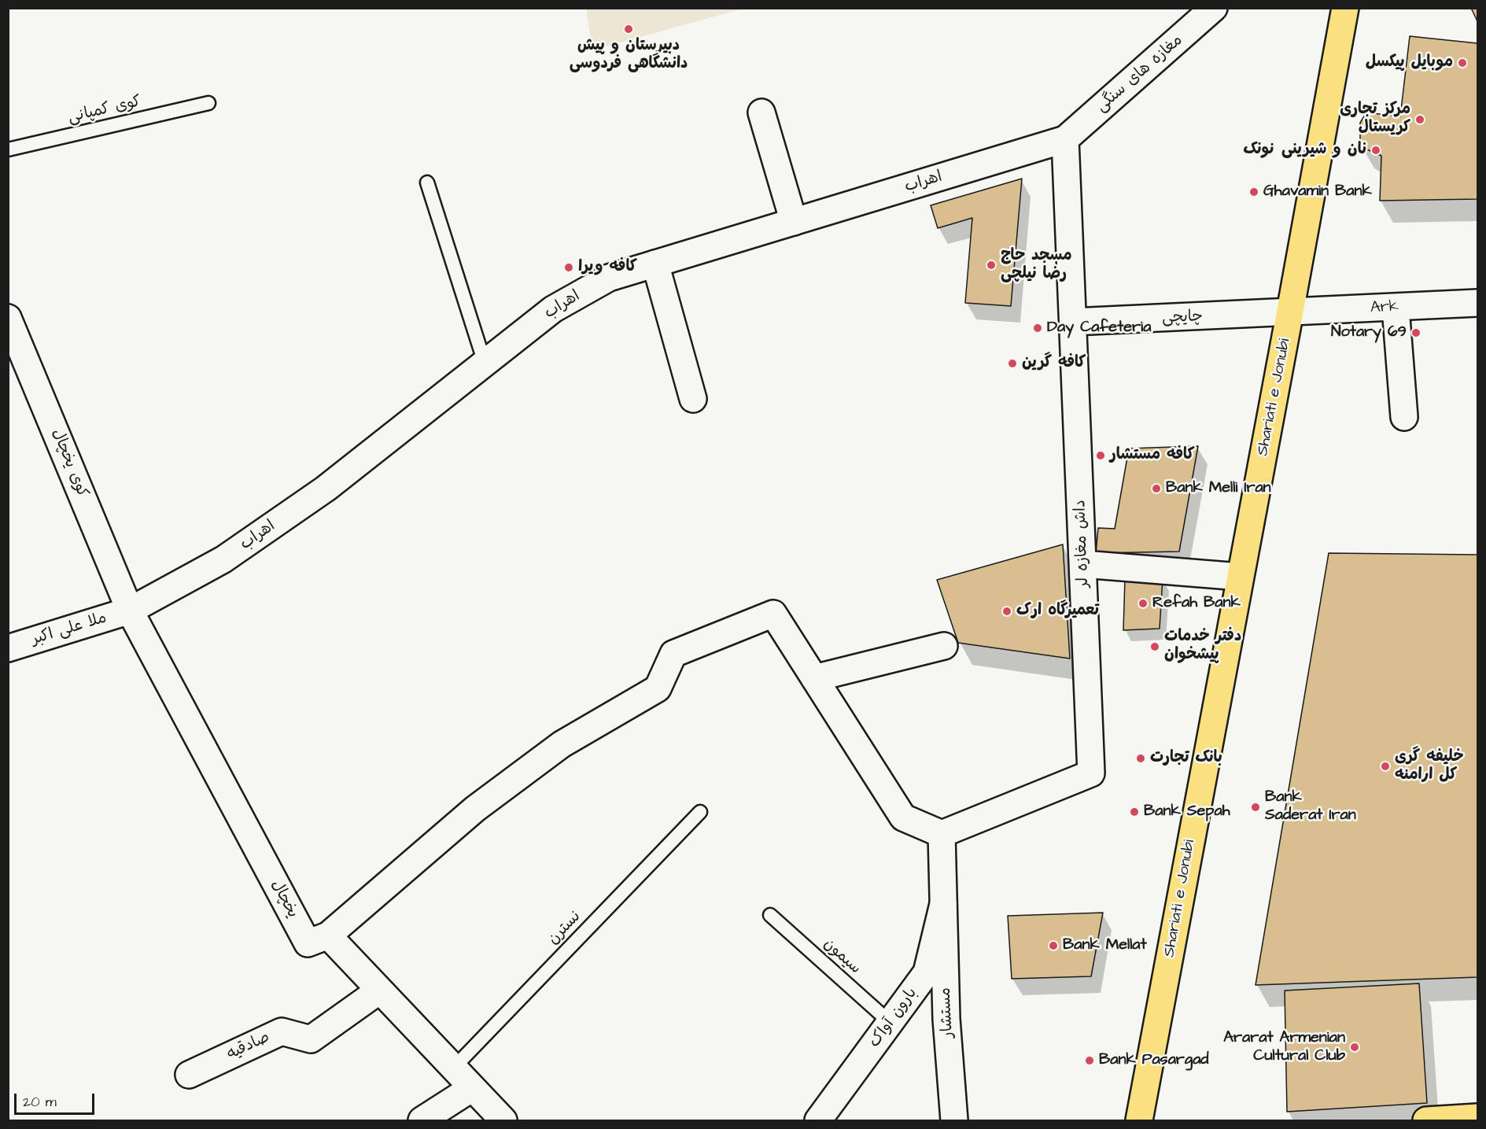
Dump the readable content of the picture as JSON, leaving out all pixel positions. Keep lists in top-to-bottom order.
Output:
{
  "streets": {
    "main road": ["Shariati e Jonubi"],
    "street": [
      "مغازه های سنگی",
      "اهراب",
      "Ark",
      "چایچی",
      "کوی یخچال",
      "داش مغازه لر",
      "ملا علی اکبر",
      "یخچال",
      "مستشار",
      "بارون آواک",
      "صادقیه"
    ],
    "lane": ["کوی کمپانی", "نسترن", "سیمون"]
  },
  "crossings": [
    ["مغازه های سنگی", "اهراب"],
    ["مغازه های سنگی", "داش مغازه لر"],
    ["اهراب", "کوی یخچال"],
    ["اهراب", "داش مغازه لر"],
    ["اهراب", "ملا علی اکبر"],
    ["اهراب", "یخچال"],
    ["Ark", "چایچی"],
    ["Ark", "Shariati e Jonubi"],
    ["چایچی", "Shariati e Jonubi"],
    ["چایچی", "داش مغازه لر"],
    ["کوی یخچال", "ملا علی اکبر"],
    ["کوی یخچال", "یخچال"],
    ["ملا علی اکبر", "یخچال"],
    ["سیمون", "بارون آواک"],
    ["مستشار", "بارون آواک"]
  ],
  "places": [
    "دبیرستان و پیش دانشگاهی فردوسی",
    "موبایل پیکسل",
    "مرکز تجاری کریستال",
    "نان و شیرینی نونک",
    "Ghavamin Bank",
    "مسجد حاج رضا نیلچی",
    "کافه ویرا",
    "Day Cafeteria",
    "Notary 69",
    "کافه گرین",
    "کافه مستشار",
    "Bank Melli Iran",
    "Refah Bank",
    "تعمیرگاه ارک",
    "دفتر خدمات پیشخوان",
    "بانک تجارت",
    "خلیفه گری کل ارامنه",
    "Bank Saderat Iran",
    "Bank Sepah",
    "Bank Mellat",
    "Ararat Armenian Cultural Club",
    "Bank Pasargad"
  ],
  "scale_bar": "20 m"
}
